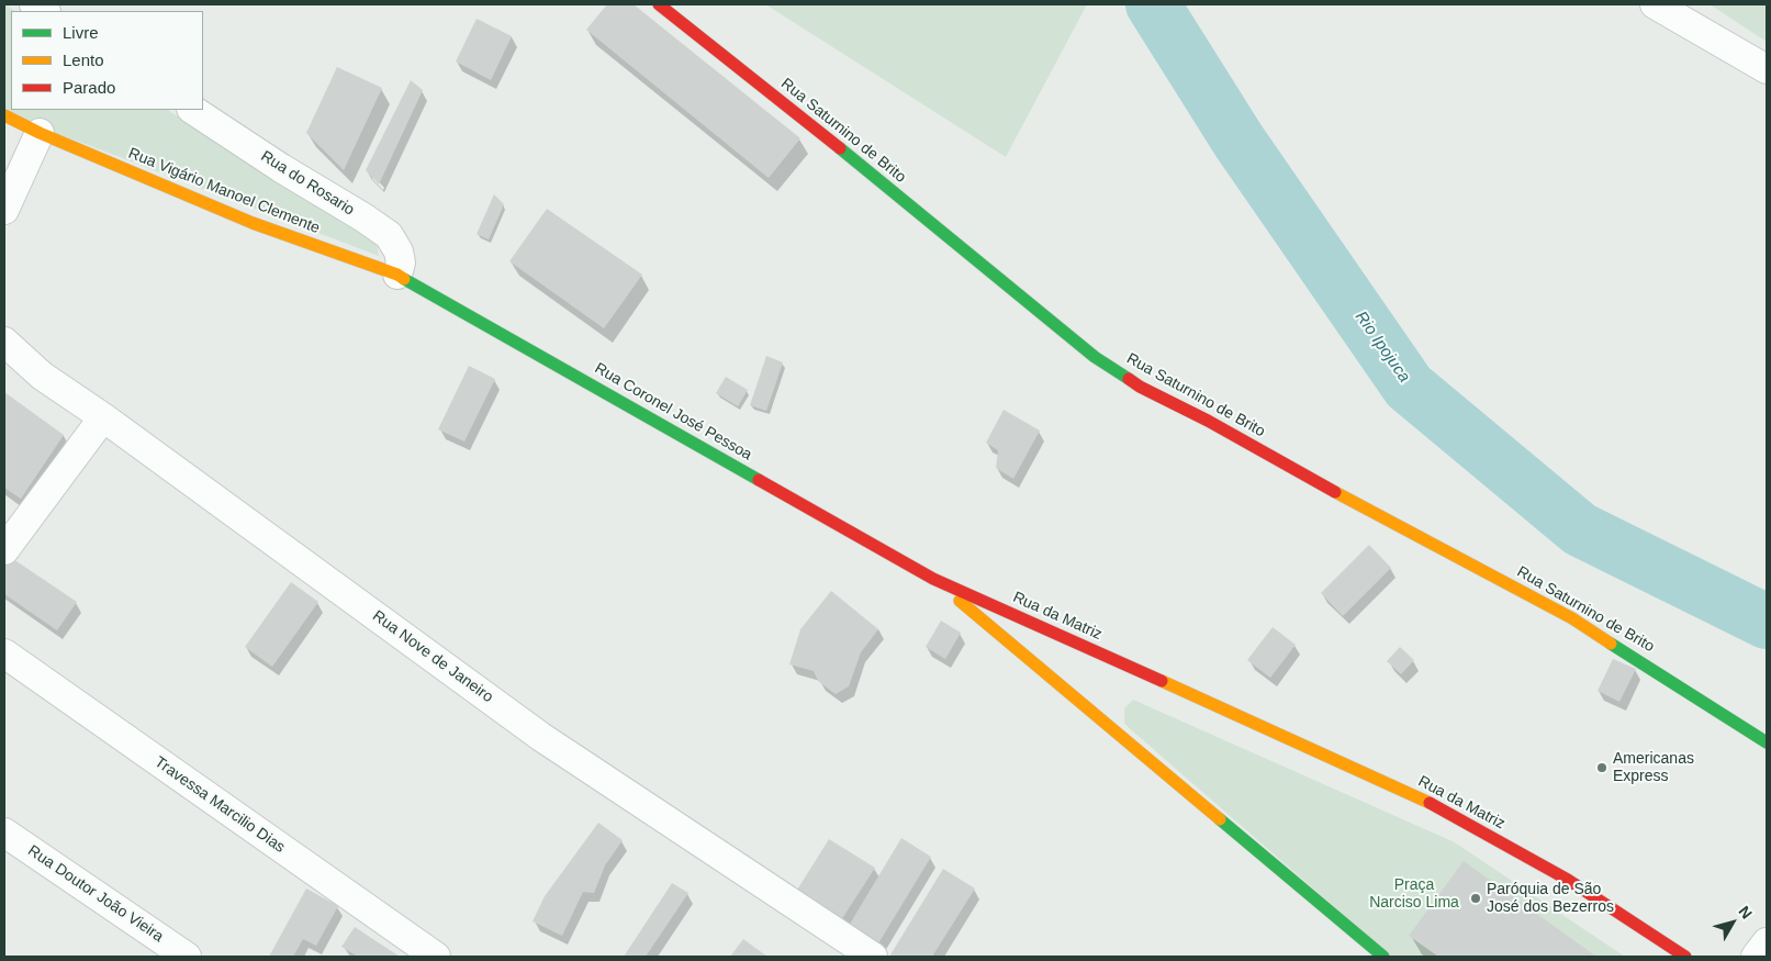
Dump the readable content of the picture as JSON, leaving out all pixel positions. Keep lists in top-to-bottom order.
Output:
{
  "streets": {
    "main road": [
      "Rua Saturnino de Brito",
      "Rua Vigário Manoel Clemente",
      "Rua Coronel José Pessoa",
      "Rua da Matriz"
    ],
    "street": [
      "Rua do Rosario",
      "Rua Nove de Janeiro",
      "Travessa Marcilio Dias",
      "Rua Doutor João Vieira"
    ]
  },
  "crossings": [
    ["Rua do Rosario", "Rua Vigário Manoel Clemente"],
    ["Rua do Rosario", "Rua Coronel José Pessoa"],
    ["Rua Vigário Manoel Clemente", "Rua Coronel José Pessoa"],
    ["Rua Coronel José Pessoa", "Rua da Matriz"]
  ],
  "water": ["Rio Ipojuca"],
  "parks": ["Praça Narciso Lima"],
  "places": ["Americanas Express", "Paróquia de São José dos Bezerros"],
  "legend": ["Livre", "Lento", "Parado"],
  "north": "top right"
}
